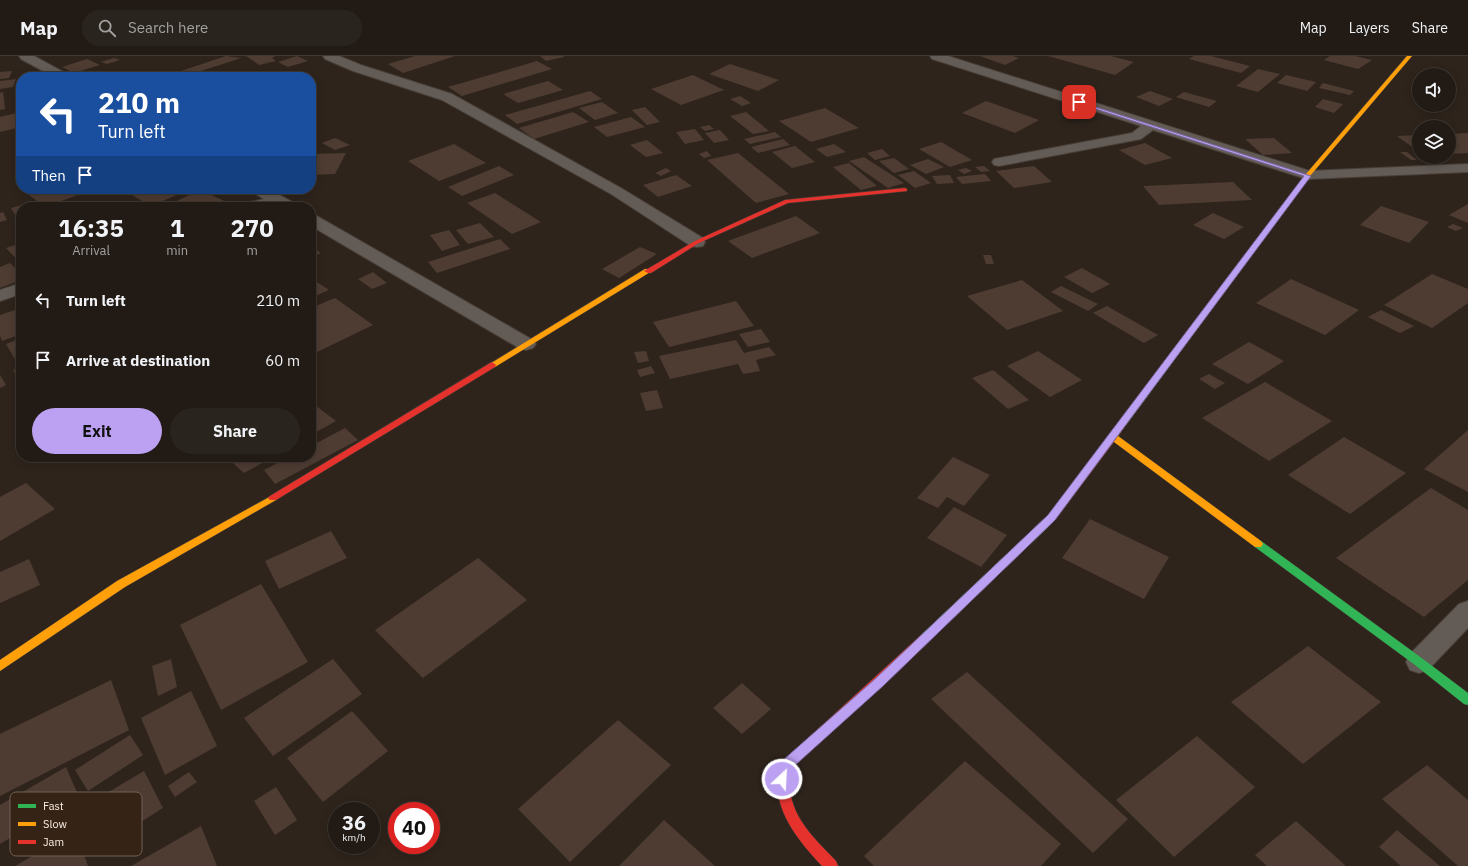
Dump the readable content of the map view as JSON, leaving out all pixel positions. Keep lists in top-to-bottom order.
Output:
{
  "legend": ["Fast", "Slow", "Jam"],
  "page": {
    "header": "Map",
    "search": "Search here",
    "nav": ["Map", "Layers", "Share"],
    "turn": ["210 m", "Turn left"],
    "then": "Then",
    "eta": [
      "16:35",
      "Arrival",
      "1",
      "min",
      "270",
      "m"
    ],
    "list": [
      {
        "name": "Turn left",
        "value": "210 m"
      },
      {
        "name": "Arrive at destination",
        "value": "60 m"
      }
    ],
    "buttons": ["Exit", "Share"],
    "speed": "36 km/h",
    "limit": "40"
  }
}
